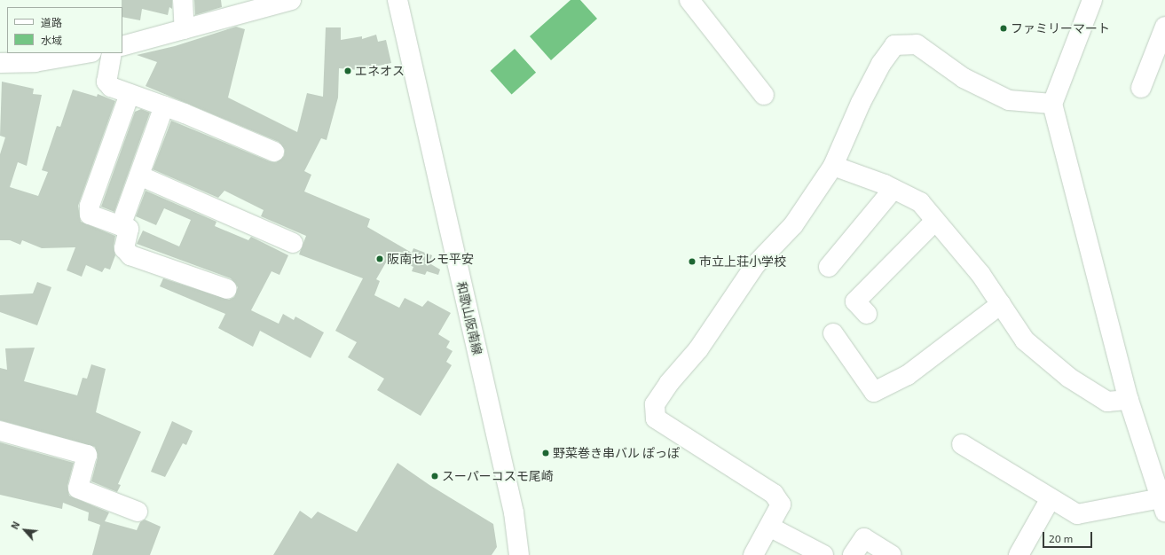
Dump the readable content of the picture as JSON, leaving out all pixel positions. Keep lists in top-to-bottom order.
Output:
{
  "streets": {
    "street": ["和歌山阪南線"]
  },
  "places": [
    "ファミリーマート",
    "エネオス",
    "阪南セレモ平安",
    "市立上荘小学校",
    "野菜巻き串バル ぽっぽ",
    "スーパーコスモ尾崎"
  ],
  "legend": ["道路", "水域"],
  "scale_bar": "20 m",
  "north": "top left"
}
